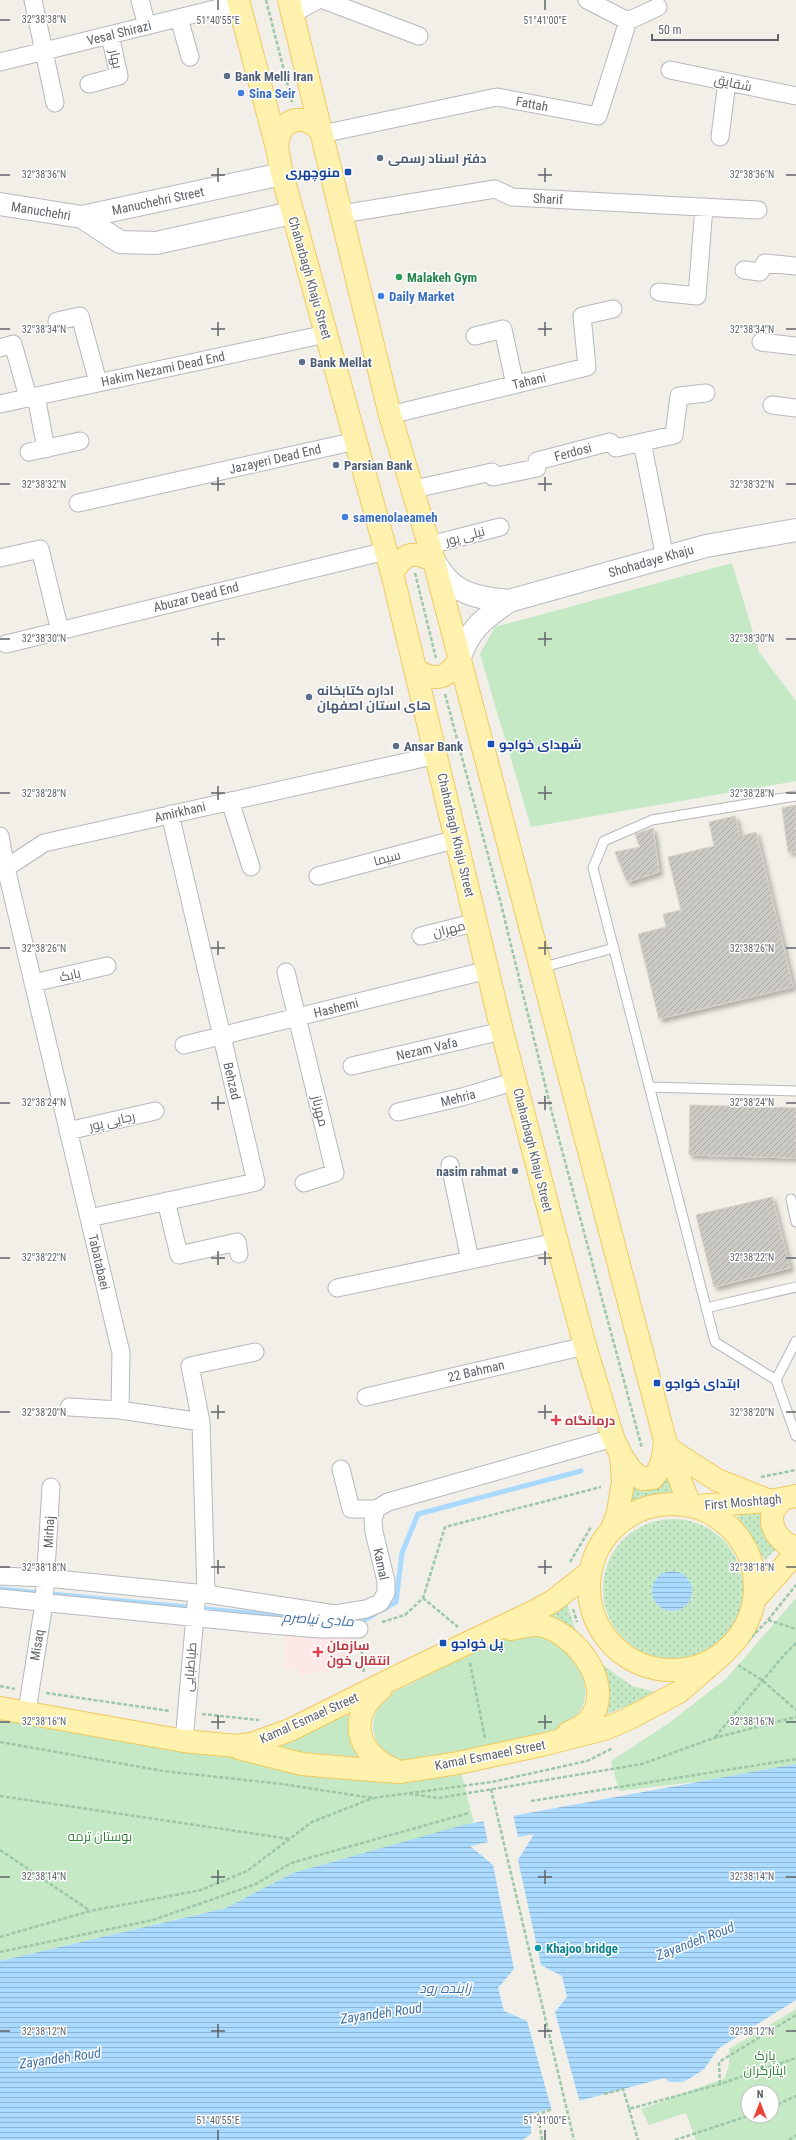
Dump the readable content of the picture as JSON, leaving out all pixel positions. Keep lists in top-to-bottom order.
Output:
{
  "streets": {
    "main road": [
      "Manuchehri Street",
      "Manuchehri",
      "Chaharbagh Khaju Street",
      "Shohadaye Khaju",
      "First Moshtagh",
      "Kamal Esmael Street",
      "Kamal Esmaeel Street"
    ],
    "street": [
      "Vesal Shirazi",
      "بهار",
      "شقایق",
      "Fattah",
      "Sharif",
      "Hakim Nezami Dead End",
      "Tahani",
      "Ferdosi",
      "Jazayeri Dead End",
      "نیلی پور",
      "Abuzar Dead End",
      "Amirkhani",
      "سیما",
      "مهران",
      "بابک",
      "Hashemi",
      "Nezam Vafa",
      "Behzad",
      "Mehria",
      "مهرناز",
      "رجایی پور",
      "Tabatabaei",
      "22 Bahman",
      "Mirhaj",
      "Kamal",
      "Misaq",
      "طباطبایی"
    ]
  },
  "crossings": [
    ["Vesal Shirazi", "بهار"],
    ["Vesal Shirazi", "Chaharbagh Khaju Street"],
    ["Manuchehri Street", "Manuchehri"],
    ["Manuchehri Street", "Chaharbagh Khaju Street"],
    ["Chaharbagh Khaju Street", "Hakim Nezami Dead End"],
    ["Chaharbagh Khaju Street", "Jazayeri Dead End"],
    ["Chaharbagh Khaju Street", "Abuzar Dead End"],
    ["Chaharbagh Khaju Street", "Amirkhani"],
    ["Chaharbagh Khaju Street", "سیما"],
    ["Chaharbagh Khaju Street", "مهران"],
    ["Chaharbagh Khaju Street", "Hashemi"],
    ["Chaharbagh Khaju Street", "Nezam Vafa"],
    ["Chaharbagh Khaju Street", "Mehria"],
    ["Chaharbagh Khaju Street", "22 Bahman"],
    ["Amirkhani", "Behzad"],
    ["Amirkhani", "Tabatabaei"],
    ["بابک", "Tabatabaei"],
    ["Hashemi", "Behzad"],
    ["Hashemi", "مهرناز"],
    ["Behzad", "Tabatabaei"],
    ["رجایی پور", "Tabatabaei"],
    ["Mirhaj", "Kamal"],
    ["Mirhaj", "Misaq"],
    ["Kamal", "Misaq"],
    ["Kamal", "طباطبایی"],
    ["Misaq", "Kamal Esmael Street"],
    ["طباطبایی", "Kamal Esmael Street"],
    ["Kamal Esmael Street", "Kamal Esmaeel Street"]
  ],
  "water": ["مادی نیاصرم", "Zayandeh Roud", "زاینده رود"],
  "parks": ["بوستان ترمه", "پارک ایثارگران"],
  "places": {
    "other": [
      "Bank Melli Iran",
      "Sina Seir",
      "دفتر اسناد رسمی",
      "Malakeh Gym",
      "Daily Market",
      "Bank Mellat",
      "Parsian Bank",
      "samenolaeameh",
      "اداره کتابخانه های استان اصفهان",
      "Ansar Bank",
      "nasim rahmat",
      "Khajoo bridge"
    ],
    "transit": [
      "منوچهری",
      "شهدای خواجو",
      "ابتدای خواجو",
      "پل خواجو"
    ],
    "health": ["درمانگاه", "سازمان انتقال خون"]
  },
  "scale_bar": "50 m",
  "north": "top",
  "coordinates": [
    "32°38'38\"N",
    "51°40'55\"E",
    "51°41'00\"E",
    "32°38'36\"N",
    "32°38'34\"N",
    "32°38'32\"N",
    "32°38'30\"N",
    "32°38'28\"N",
    "32°38'26\"N",
    "32°38'24\"N",
    "32°38'22\"N",
    "32°38'20\"N",
    "32°38'18\"N",
    "32°38'16\"N",
    "32°38'14\"N",
    "32°38'12\"N"
  ]
}
